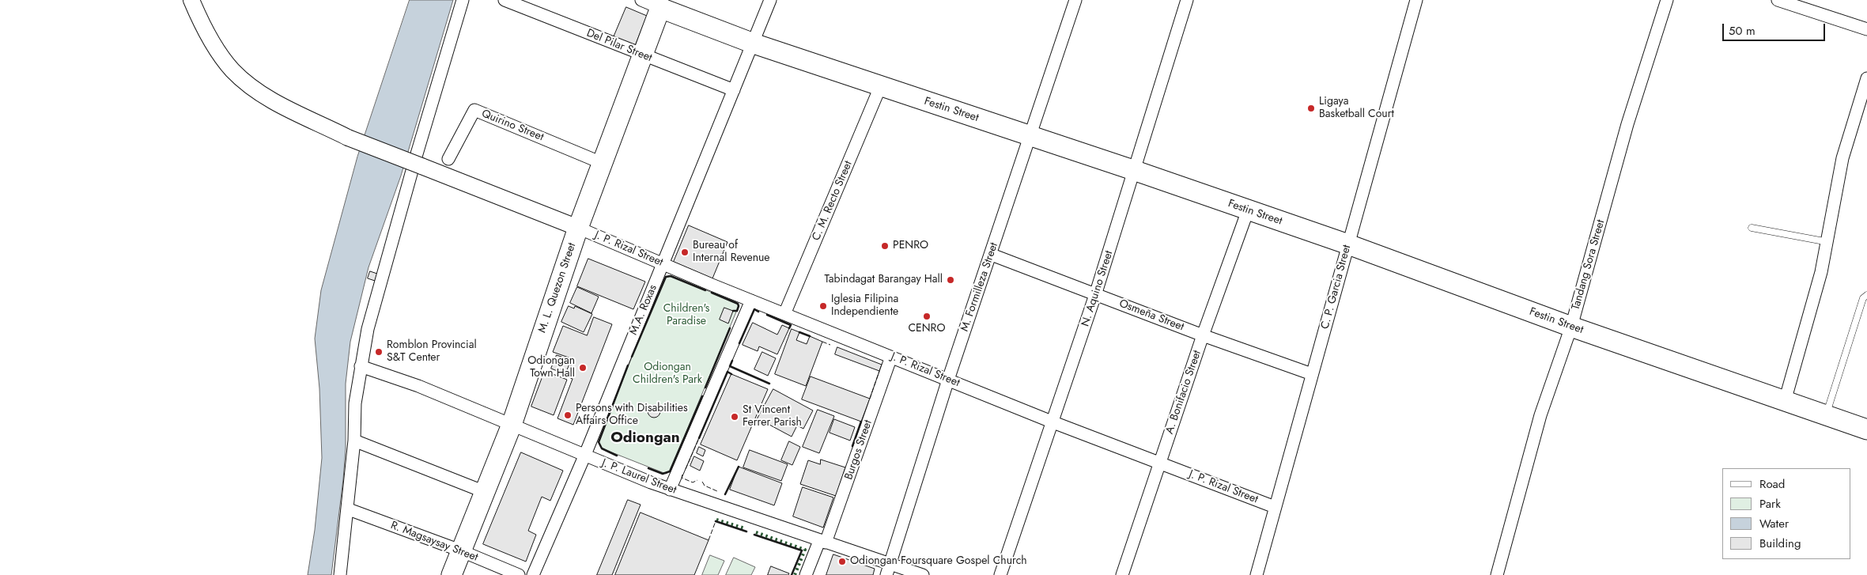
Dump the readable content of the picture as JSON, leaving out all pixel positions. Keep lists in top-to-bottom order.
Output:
{
  "streets": {
    "main road": ["Festin Street", "M. L. Quezon Street"],
    "street": [
      "Del Pilar Street",
      "Quirino Street",
      "C. M. Recto Street",
      "J. P. Rizal Street",
      "Tandang Sora Street",
      "M. Formilleza Street",
      "C. P. Garcia Street",
      "N. Aquino Street",
      "M.A. Roxas",
      "Osmeña Street",
      "A. Bonifacio Street",
      "Burgos Street",
      "J. P. Laurel Street",
      "R. Magsaysay Street"
    ]
  },
  "crossings": [
    ["Del Pilar Street", "M. L. Quezon Street"],
    ["Del Pilar Street", "M.A. Roxas"],
    ["Festin Street", "C. M. Recto Street"],
    ["Festin Street", "Tandang Sora Street"],
    ["Festin Street", "M. Formilleza Street"],
    ["Festin Street", "C. P. Garcia Street"],
    ["Festin Street", "M. L. Quezon Street"],
    ["Festin Street", "N. Aquino Street"],
    ["Festin Street", "M.A. Roxas"],
    ["Festin Street", "A. Bonifacio Street"],
    ["Quirino Street", "M. L. Quezon Street"],
    ["C. M. Recto Street", "J. P. Rizal Street"],
    ["J. P. Rizal Street", "M. Formilleza Street"],
    ["J. P. Rizal Street", "C. P. Garcia Street"],
    ["J. P. Rizal Street", "M. L. Quezon Street"],
    ["J. P. Rizal Street", "N. Aquino Street"],
    ["J. P. Rizal Street", "M.A. Roxas"],
    ["J. P. Rizal Street", "A. Bonifacio Street"],
    ["J. P. Rizal Street", "Burgos Street"],
    ["M. Formilleza Street", "Osmeña Street"],
    ["M. Formilleza Street", "J. P. Laurel Street"],
    ["C. P. Garcia Street", "Osmeña Street"],
    ["M. L. Quezon Street", "J. P. Laurel Street"],
    ["M. L. Quezon Street", "R. Magsaysay Street"],
    ["N. Aquino Street", "Osmeña Street"],
    ["M.A. Roxas", "J. P. Laurel Street"],
    ["Osmeña Street", "A. Bonifacio Street"],
    ["Burgos Street", "J. P. Laurel Street"]
  ],
  "districts": ["Odiongan"],
  "parks": ["Children's Paradise", "Odiongan Children's Park"],
  "places": [
    "Ligaya Basketball Court",
    "PENRO",
    "Bureau of Internal Revenue",
    "Tabindagat Barangay Hall",
    "Iglesia Filipina Independiente",
    "CENRO",
    "Romblon Provincial S&T Center",
    "Odiongan Town Hall",
    "Persons with Disabilities Affairs Office",
    "St Vincent Ferrer Parish",
    "Odiongan Foursquare Gospel Church"
  ],
  "legend": [
    "Road",
    "Park",
    "Water",
    "Building"
  ],
  "scale_bar": "50 m"
}
